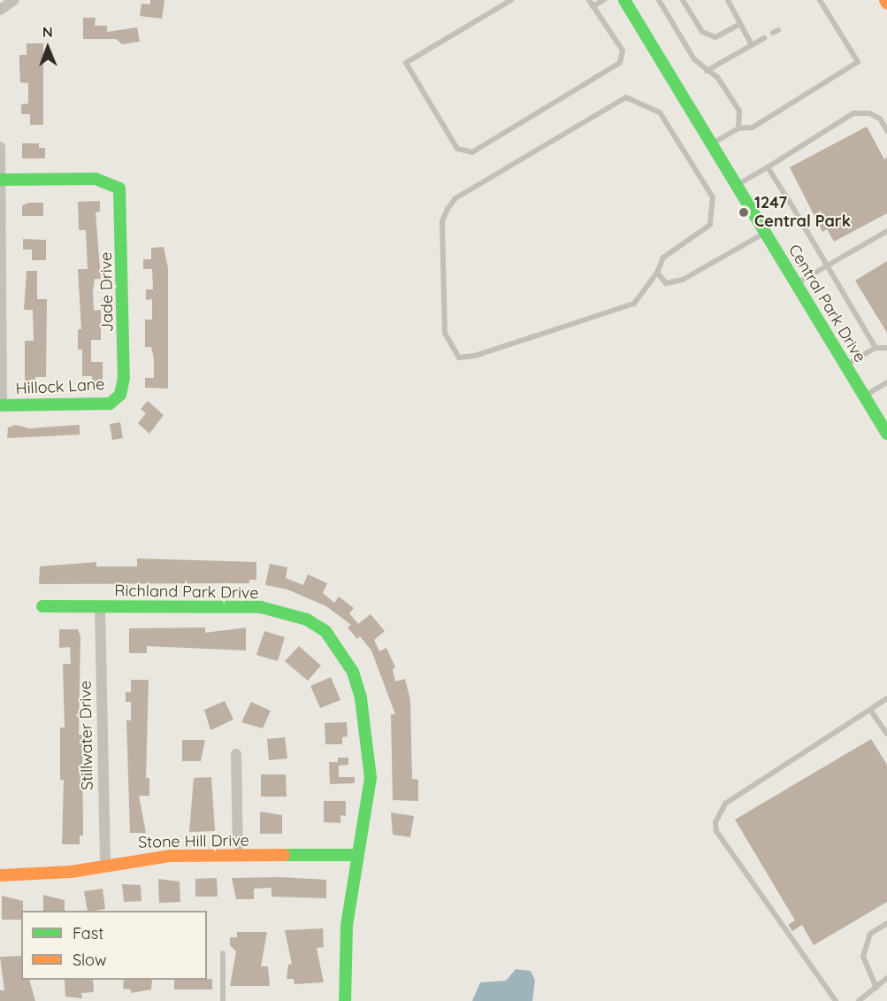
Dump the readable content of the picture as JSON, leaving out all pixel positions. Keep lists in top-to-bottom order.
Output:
{
  "streets": {
    "street": [
      "Jade Drive",
      "Central Park Drive",
      "Hillock Lane",
      "Richland Park Drive",
      "Stillwater Drive",
      "Stone Hill Drive"
    ]
  },
  "crossings": [
    ["Jade Drive", "Hillock Lane"],
    ["Richland Park Drive", "Stillwater Drive"],
    ["Richland Park Drive", "Stone Hill Drive"],
    ["Stillwater Drive", "Stone Hill Drive"]
  ],
  "places": ["1247 Central Park"],
  "legend": ["Fast", "Slow"],
  "north": "top"
}
